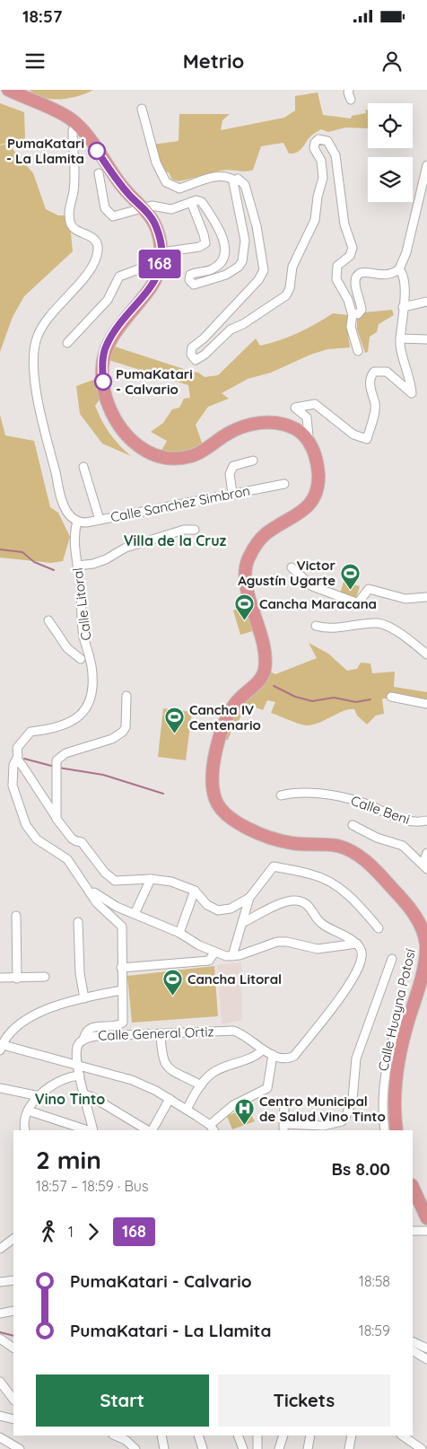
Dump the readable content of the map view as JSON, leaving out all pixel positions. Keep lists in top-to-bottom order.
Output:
{
  "streets": {
    "highway": ["Calle Huayna Potosí"],
    "street": [
      "Calle Sanchez Simbron",
      "Calle Litoral",
      "Calle Beni",
      "Calle General Ortiz"
    ]
  },
  "crossings": [
    ["Calle Sanchez Simbron", "Calle Litoral"],
    ["Calle Litoral", "Calle General Ortiz"]
  ],
  "districts": ["Villa de la Cruz", "Vino Tinto"],
  "places": {
    "other": ["PumaKatari - La Llamita", "PumaKatari - Calvario"],
    "sports": [
      "Victor Agustín Ugarte",
      "Cancha Maracana",
      "Cancha IV Centenario",
      "Cancha Litoral"
    ],
    "hospital": ["Centro Municipal de Salud Vino Tinto"]
  },
  "lines": ["bus line 168"],
  "page": {
    "status": "18:57",
    "header": "Metrio",
    "on_map": "168",
    "heading": ["2 min", "18:57 – 18:59 · Bus", "Bs 8.00"],
    "legs": ["1", "168"],
    "list": [
      {
        "name": "PumaKatari - Calvario",
        "value": "18:58"
      },
      {
        "name": "PumaKatari - La Llamita",
        "value": "18:59"
      }
    ],
    "buttons": ["Start", "Tickets"]
  }
}
